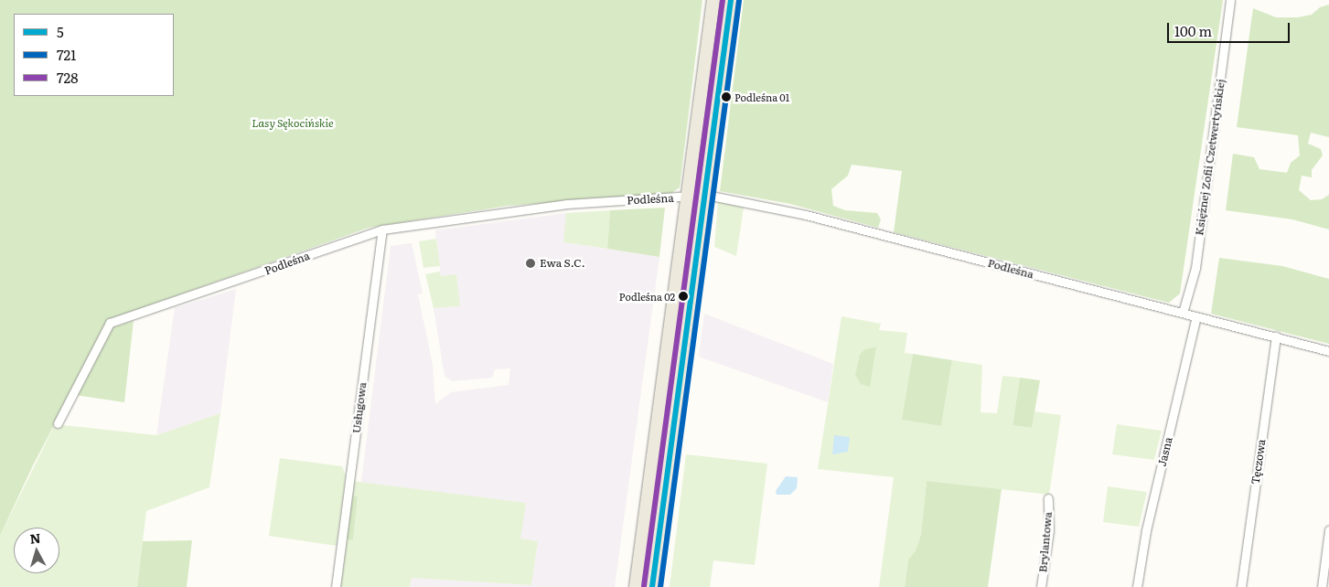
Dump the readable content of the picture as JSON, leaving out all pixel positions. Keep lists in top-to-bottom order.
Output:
{
  "streets": {
    "street": [
      "Księżnej Zofii Czetwertyńskiej",
      "Podleśna",
      "Usługowa",
      "Jasna",
      "Tęczowa",
      "Brylantowa"
    ]
  },
  "crossings": [
    ["Księżnej Zofii Czetwertyńskiej", "Podleśna"],
    ["Podleśna", "Usługowa"],
    ["Podleśna", "Jasna"],
    ["Podleśna", "Tęczowa"]
  ],
  "parks": ["Lasy Sękocińskie"],
  "places": ["Podleśna 01", "Ewa S.C.", "Podleśna 02"],
  "lines": ["transit line 5", "transit line 728", "transit line 721"],
  "legend": ["5", "721", "728"],
  "scale_bar": "100 m",
  "north": "top"
}
